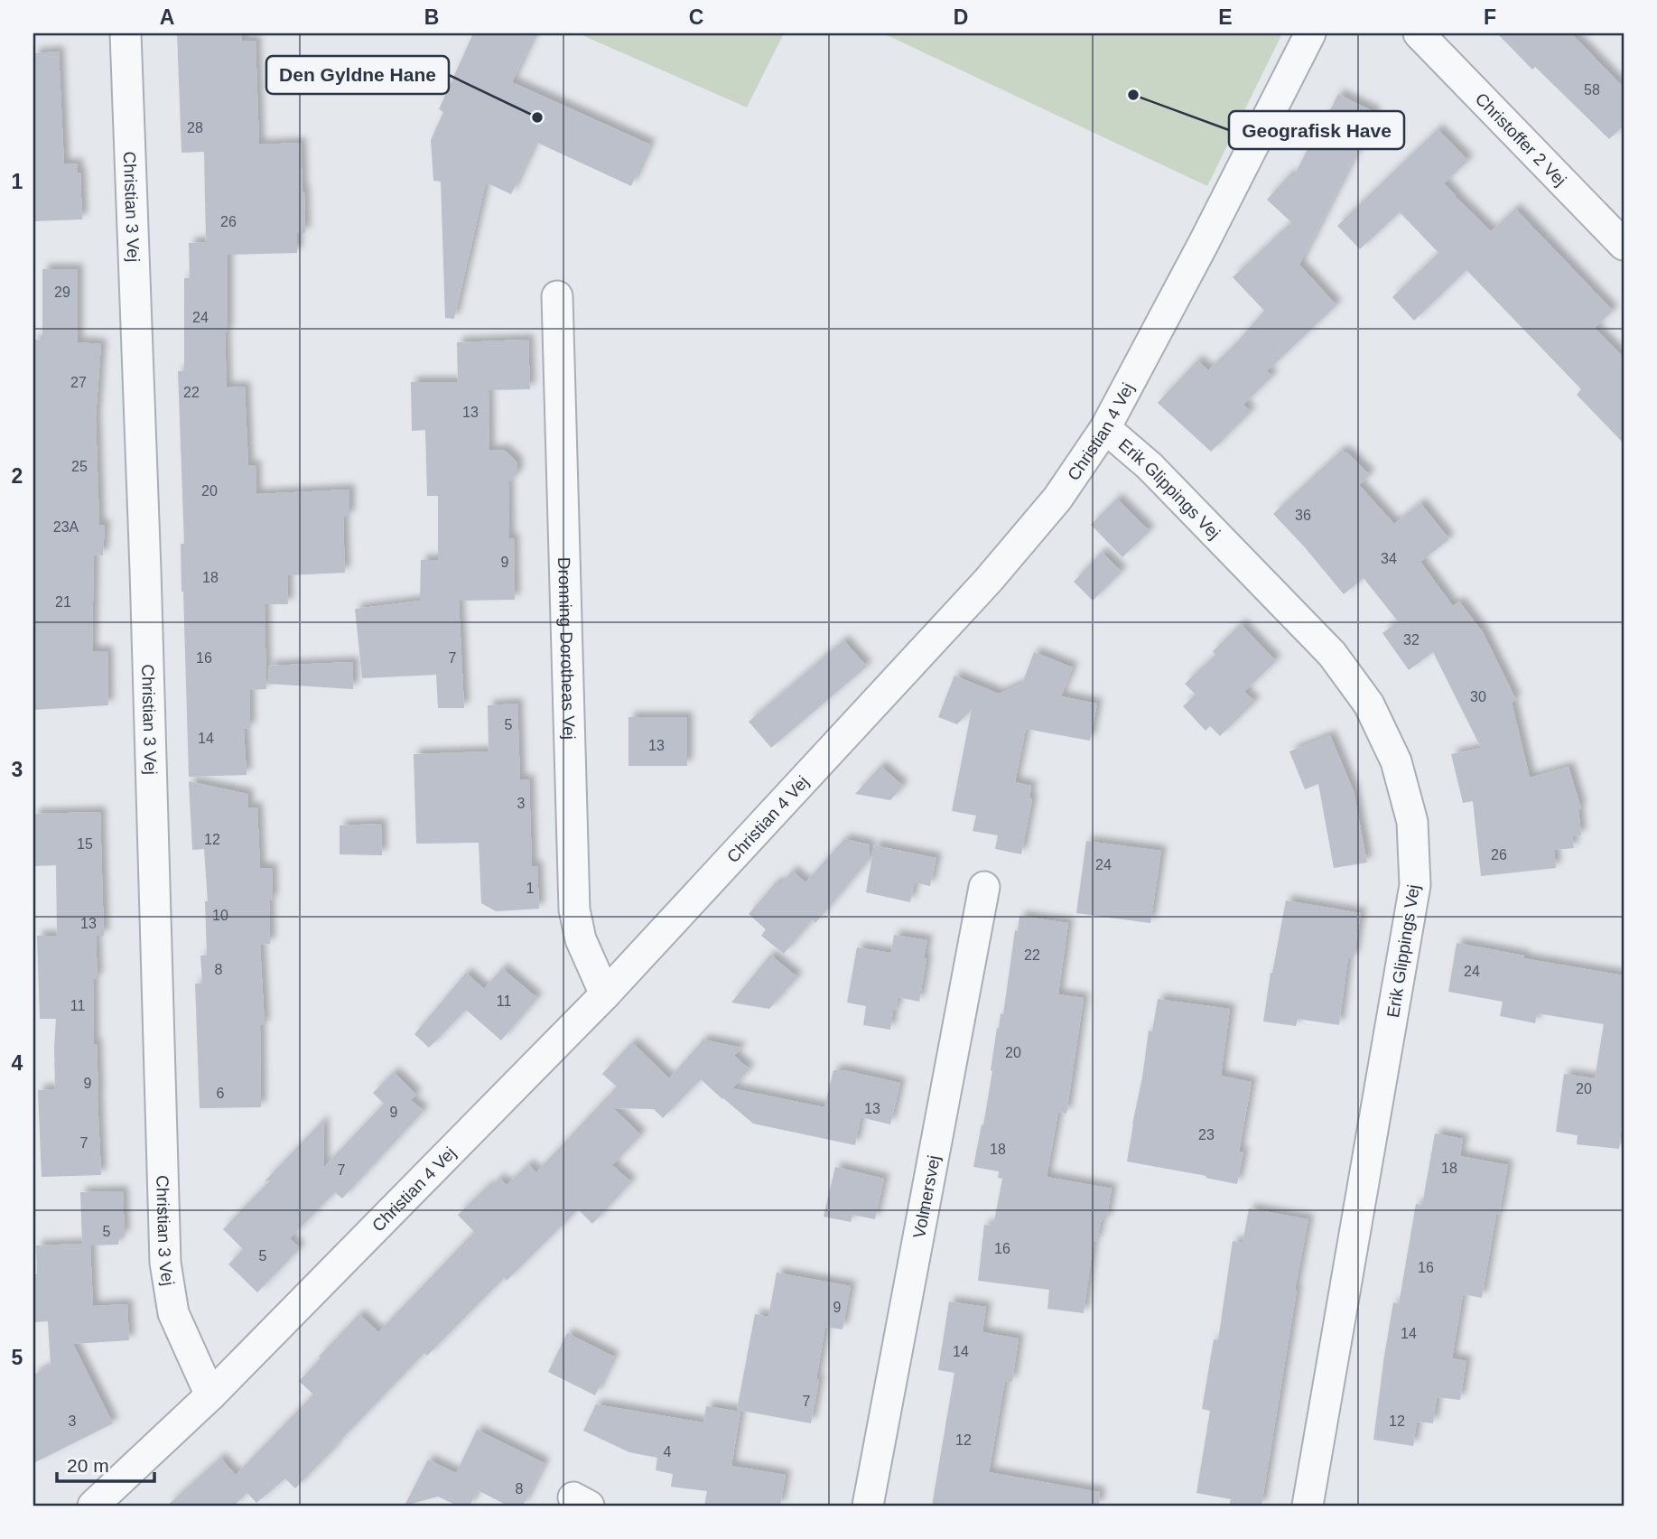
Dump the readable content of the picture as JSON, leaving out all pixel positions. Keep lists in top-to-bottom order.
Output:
{
  "streets": {
    "street": [
      "Christoffer 2 Vej",
      "Christian 3 Vej",
      "Christian 4 Vej",
      "Erik Glippings Vej",
      "Dronning Dorotheas Vej",
      "Volmersvej"
    ]
  },
  "crossings": [
    ["Christian 3 Vej", "Christian 4 Vej"],
    ["Christian 4 Vej", "Erik Glippings Vej"],
    ["Christian 4 Vej", "Dronning Dorotheas Vej"]
  ],
  "places": ["Geografisk Have", "Den Gyldne Hane"],
  "house_numbers": [
    "58",
    "28",
    "26",
    "29",
    "24",
    "27",
    "22",
    "13",
    "25",
    "20",
    "36",
    "23A",
    "34",
    "9",
    "18",
    "21",
    "32",
    "16",
    "7",
    "30",
    "5",
    "14",
    "13",
    "3",
    "12",
    "15",
    "26",
    "24",
    "1",
    "10",
    "13",
    "22",
    "8",
    "24",
    "11",
    "11",
    "20",
    "9",
    "20",
    "6",
    "13",
    "9",
    "23",
    "7",
    "18",
    "18",
    "7",
    "5",
    "16",
    "5",
    "16",
    "9",
    "14",
    "14",
    "7",
    "3",
    "12",
    "12",
    "4",
    "8"
  ],
  "scale_bar": "20 m",
  "grid": {
    "columns": [
      "A",
      "B",
      "C",
      "D",
      "E",
      "F"
    ],
    "rows": [
      "1",
      "2",
      "3",
      "4",
      "5"
    ]
  }
}
